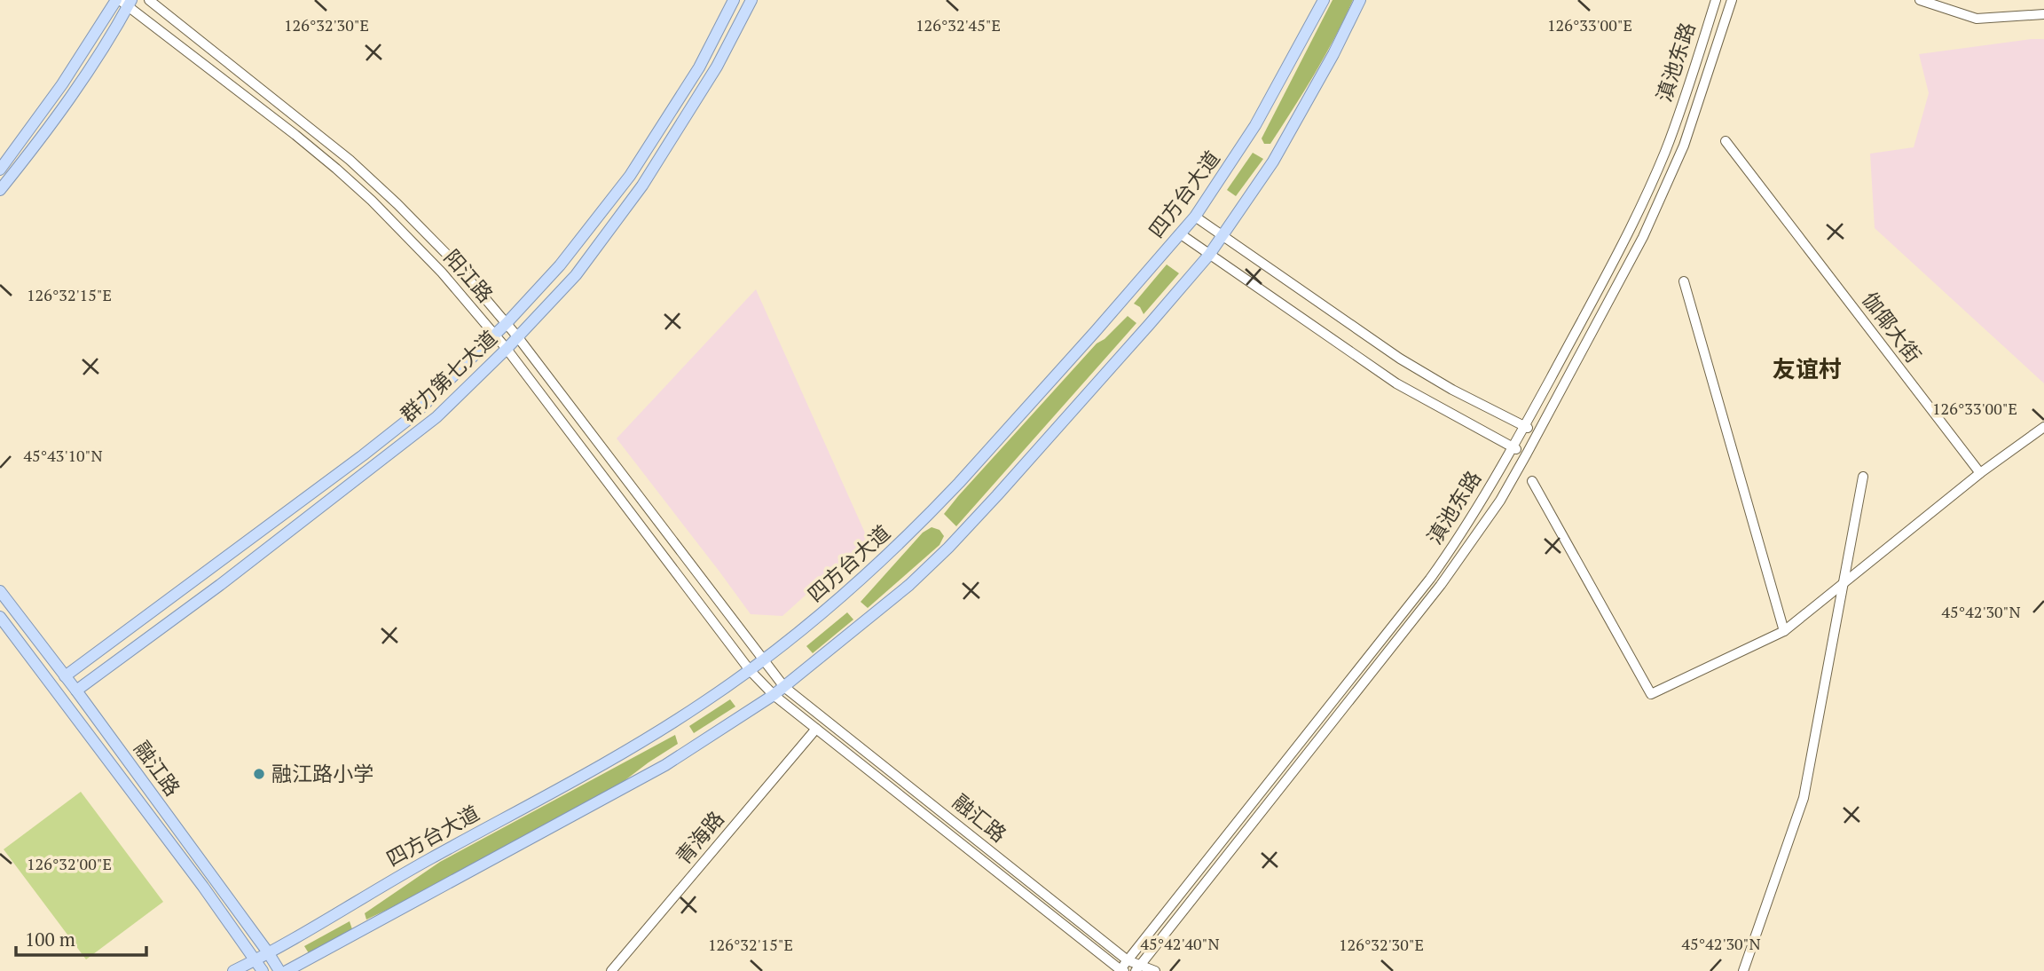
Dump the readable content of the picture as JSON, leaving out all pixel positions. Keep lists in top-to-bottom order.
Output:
{
  "streets": {
    "main road": ["四方台大道", "群力第七大道", "融江路"],
    "street": [
      "滇池东路",
      "阳江路",
      "伽倻大街",
      "融汇路",
      "青海路"
    ]
  },
  "crossings": [
    ["滇池东路", "融汇路"],
    ["四方台大道", "阳江路"],
    ["四方台大道", "融江路"],
    ["阳江路", "群力第七大道"],
    ["阳江路", "融汇路"],
    ["群力第七大道", "融江路"],
    ["融汇路", "青海路"]
  ],
  "districts": ["友谊村"],
  "places": ["融江路小学"],
  "scale_bar": "100 m",
  "coordinates": [
    "126°32'30\"E",
    "126°32'45\"E",
    "126°33'00\"E",
    "126°32'15\"E",
    "45°43'10\"N",
    "45°42'30\"N",
    "126°32'00\"E",
    "45°42'40\"N"
  ]
}
